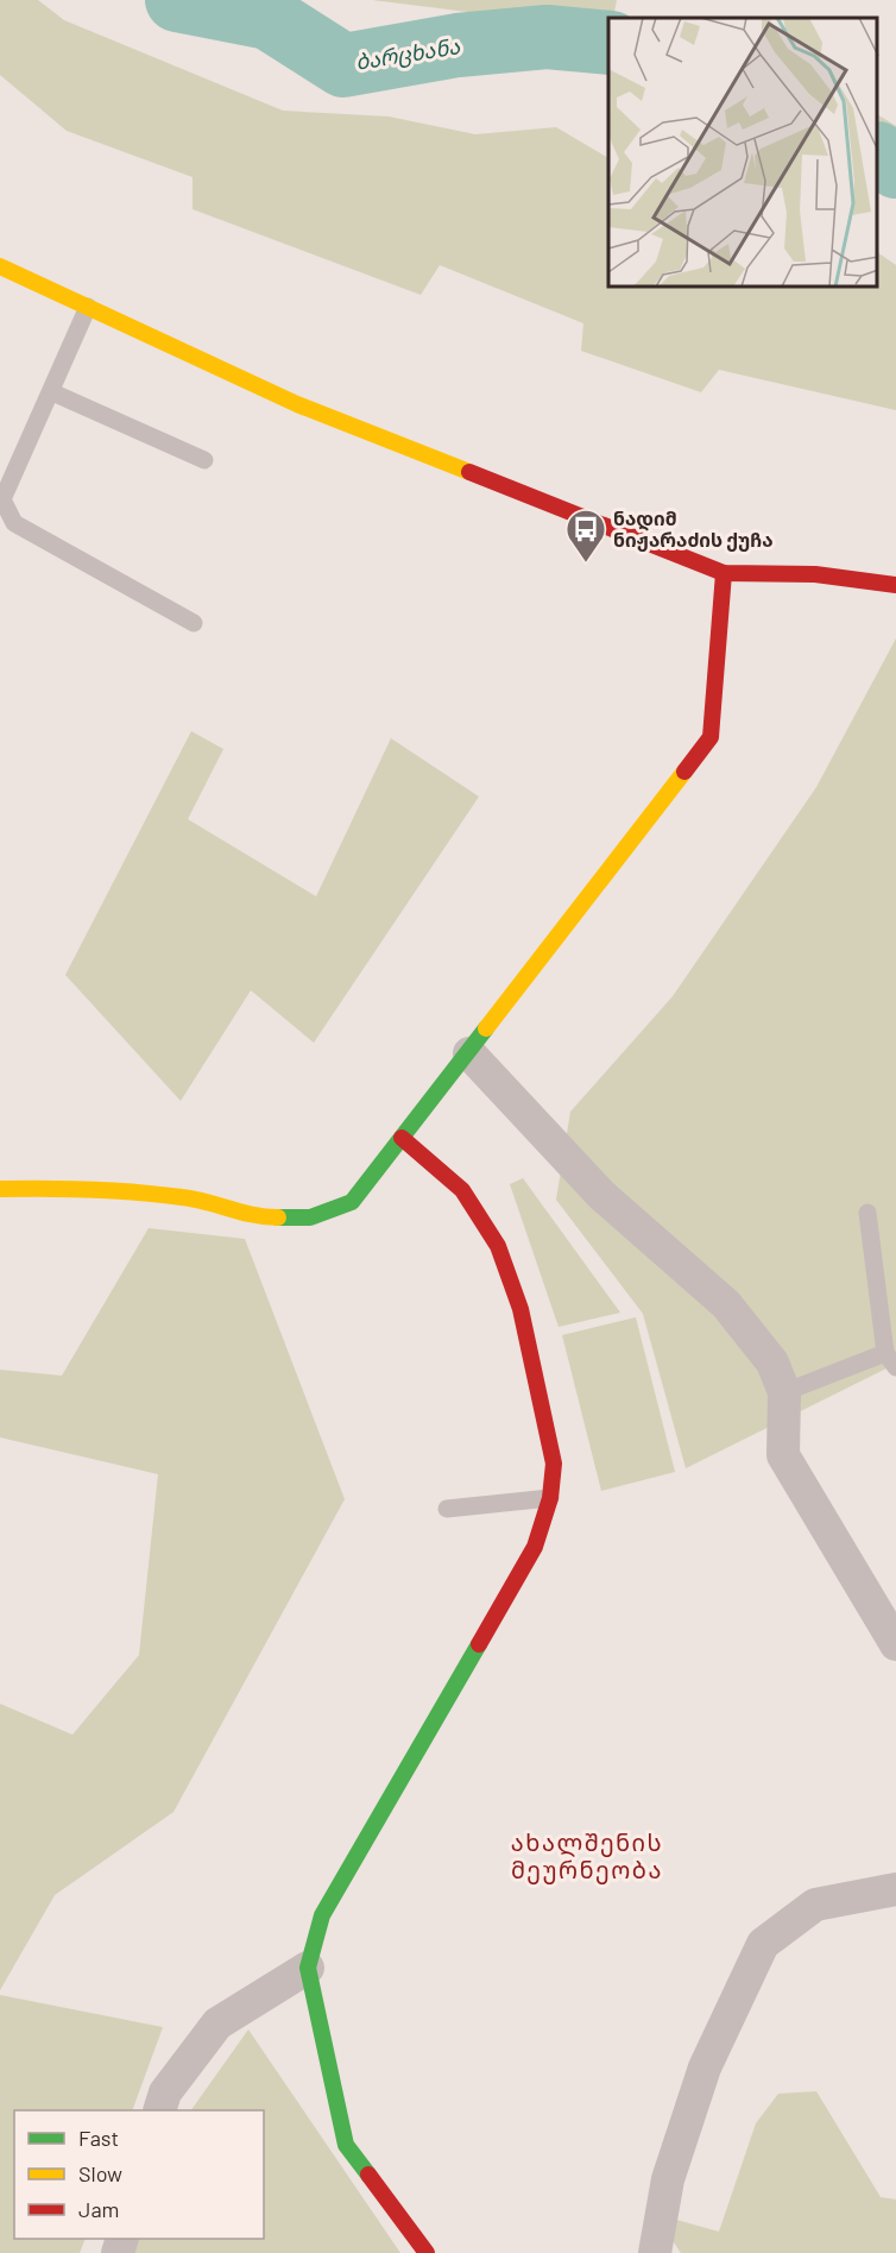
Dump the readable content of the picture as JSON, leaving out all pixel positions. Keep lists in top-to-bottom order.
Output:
{
  "districts": ["ახალშენის მეურნეობა"],
  "water": ["ბარცხანა"],
  "places": {
    "bus stop": ["ნადიმ ნიჟარაძის ქუჩა"]
  },
  "legend": ["Fast", "Slow", "Jam"]
}
